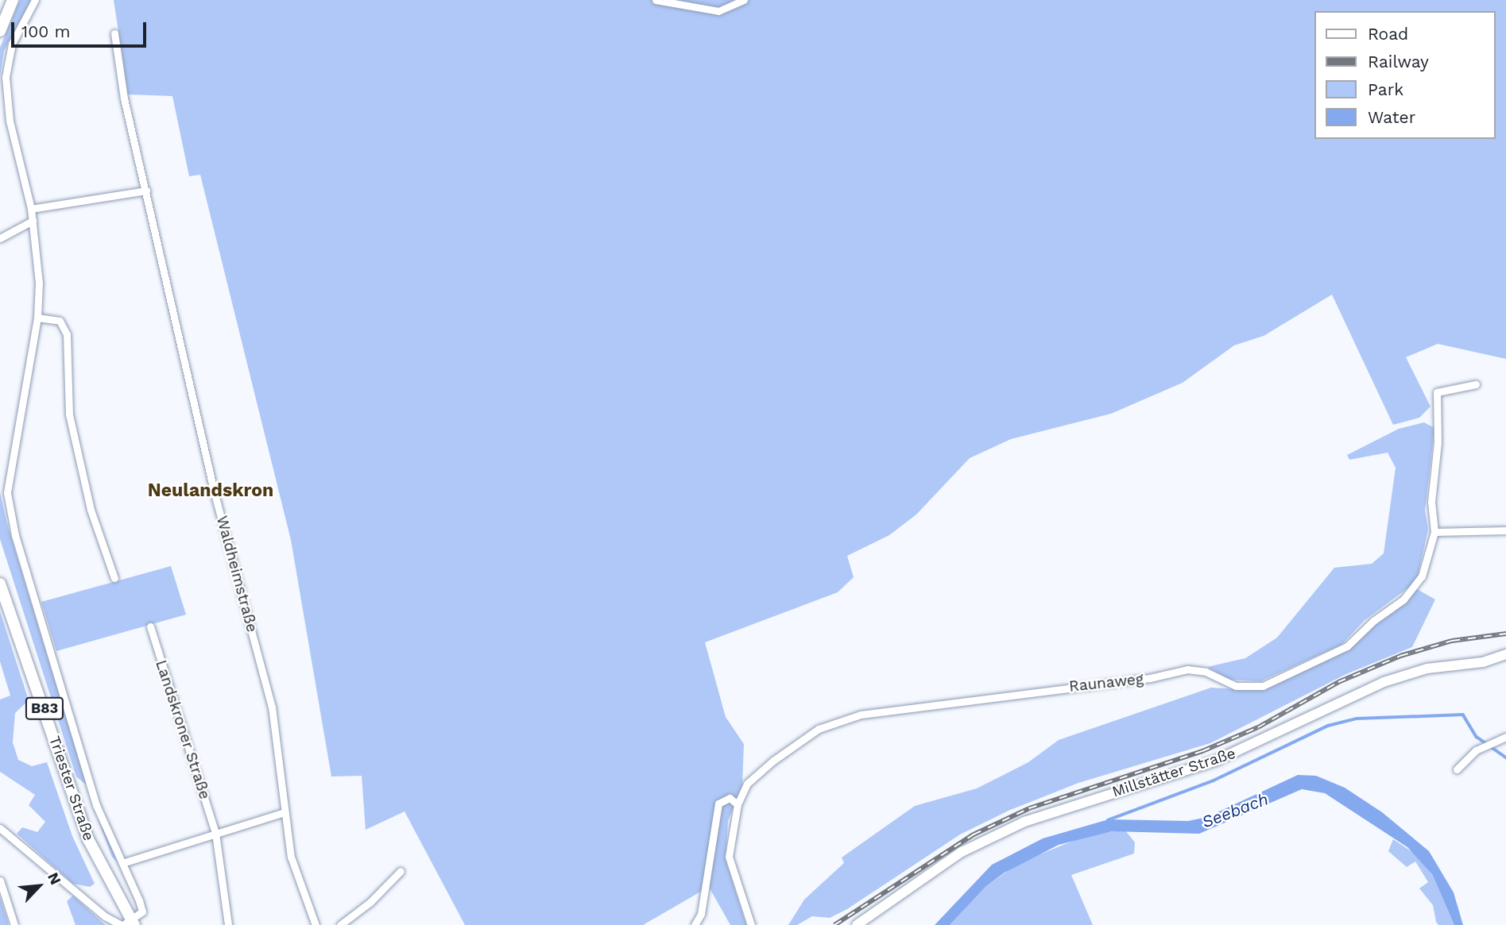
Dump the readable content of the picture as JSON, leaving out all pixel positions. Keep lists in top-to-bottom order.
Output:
{
  "streets": {
    "main road": ["B83", "Triester Straße"],
    "street": [
      "Waldheimstraße",
      "Raunaweg",
      "Landskroner Straße",
      "Millstätter Straße"
    ]
  },
  "districts": ["Neulandskron"],
  "water": ["Seebach"],
  "legend": [
    "Road",
    "Railway",
    "Park",
    "Water"
  ],
  "scale_bar": "100 m",
  "north": "top right"
}
